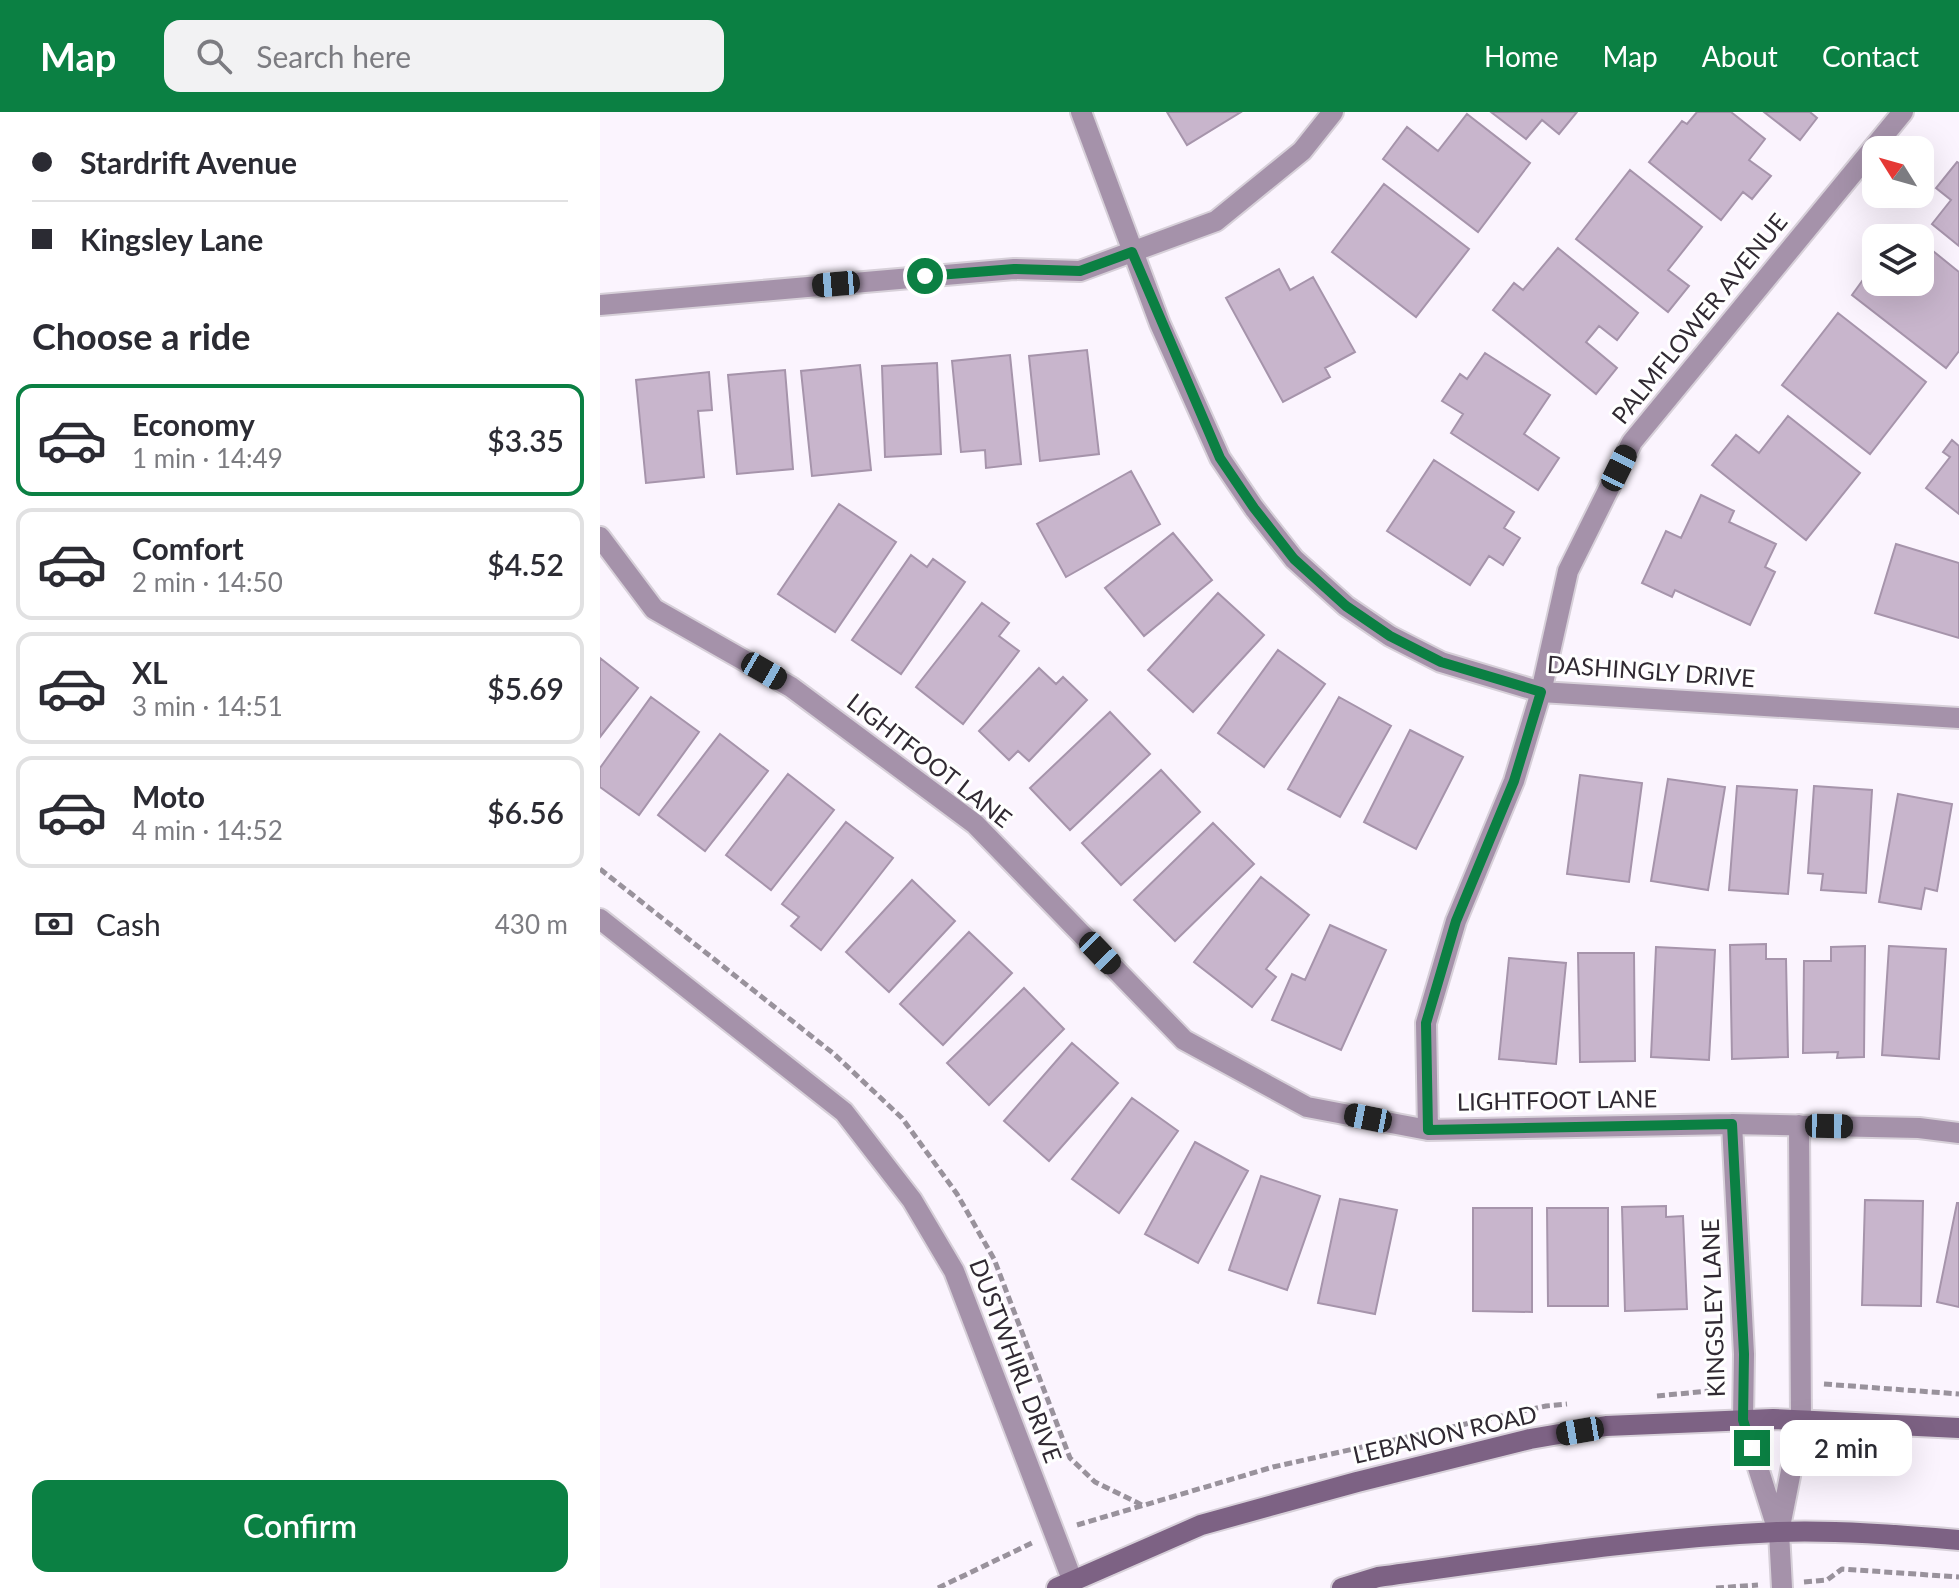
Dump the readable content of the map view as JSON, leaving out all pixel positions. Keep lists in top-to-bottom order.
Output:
{
  "streets": {
    "main road": ["LEBANON ROAD"],
    "street": [
      "PALMFLOWER AVENUE",
      "DASHINGLY DRIVE",
      "LIGHTFOOT LANE",
      "KINGSLEY LANE",
      "DUSTWHIRL DRIVE"
    ]
  },
  "crossings": [
    ["PALMFLOWER AVENUE", "DASHINGLY DRIVE"],
    ["PALMFLOWER AVENUE", "LIGHTFOOT LANE"],
    ["LIGHTFOOT LANE", "KINGSLEY LANE"],
    ["KINGSLEY LANE", "LEBANON ROAD"],
    ["DUSTWHIRL DRIVE", "LEBANON ROAD"]
  ],
  "north": "top left",
  "page": {
    "header": "Map",
    "search": "Search here",
    "nav": [
      "Home",
      "Map",
      "About",
      "Contact"
    ],
    "banner": ["Stardrift Avenue", "Kingsley Lane"],
    "heading": "Choose a ride",
    "list": [
      {
        "name": "Economy",
        "note": "1 min · 14:49",
        "value": "$3.35"
      },
      {
        "name": "Comfort",
        "note": "2 min · 14:50",
        "value": "$4.52"
      },
      {
        "name": "XL",
        "note": "3 min · 14:51",
        "value": "$5.69"
      },
      {
        "name": "Moto",
        "note": "4 min · 14:52",
        "value": "$6.56"
      }
    ],
    "pay": ["Cash", "430 m"],
    "bubble": "2 min",
    "buttons": "Confirm"
  }
}
